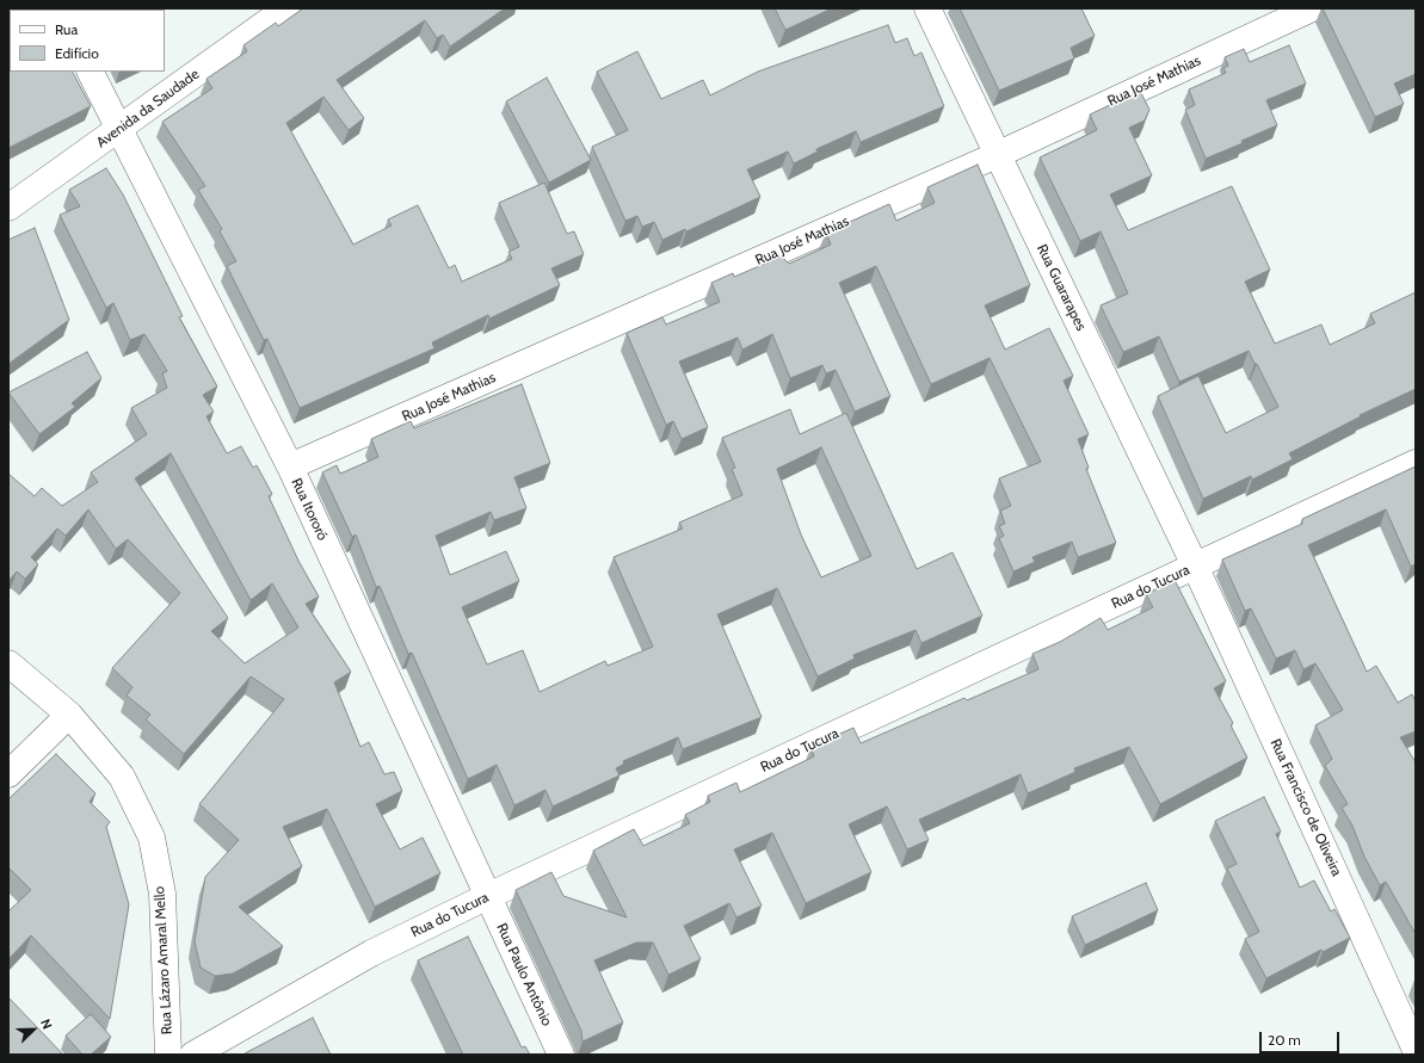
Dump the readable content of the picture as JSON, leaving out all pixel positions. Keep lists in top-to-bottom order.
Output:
{
  "streets": {
    "street": [
      "Rua José Mathias",
      "Avenida da Saudade",
      "Rua Guararapes",
      "Rua Itororó",
      "Rua do Tucura",
      "Rua Francisco de Oliveira",
      "Rua Lázaro Amaral Mello",
      "Rua Paulo Antônio"
    ]
  },
  "crossings": [
    ["Rua José Mathias", "Rua Guararapes"],
    ["Rua José Mathias", "Rua Itororó"],
    ["Avenida da Saudade", "Rua Itororó"],
    ["Rua Guararapes", "Rua do Tucura"],
    ["Rua Guararapes", "Rua Francisco de Oliveira"],
    ["Rua Itororó", "Rua do Tucura"],
    ["Rua Itororó", "Rua Paulo Antônio"],
    ["Rua do Tucura", "Rua Francisco de Oliveira"],
    ["Rua do Tucura", "Rua Paulo Antônio"]
  ],
  "legend": ["Rua", "Edifício"],
  "scale_bar": "20 m",
  "north": "top right"
}
